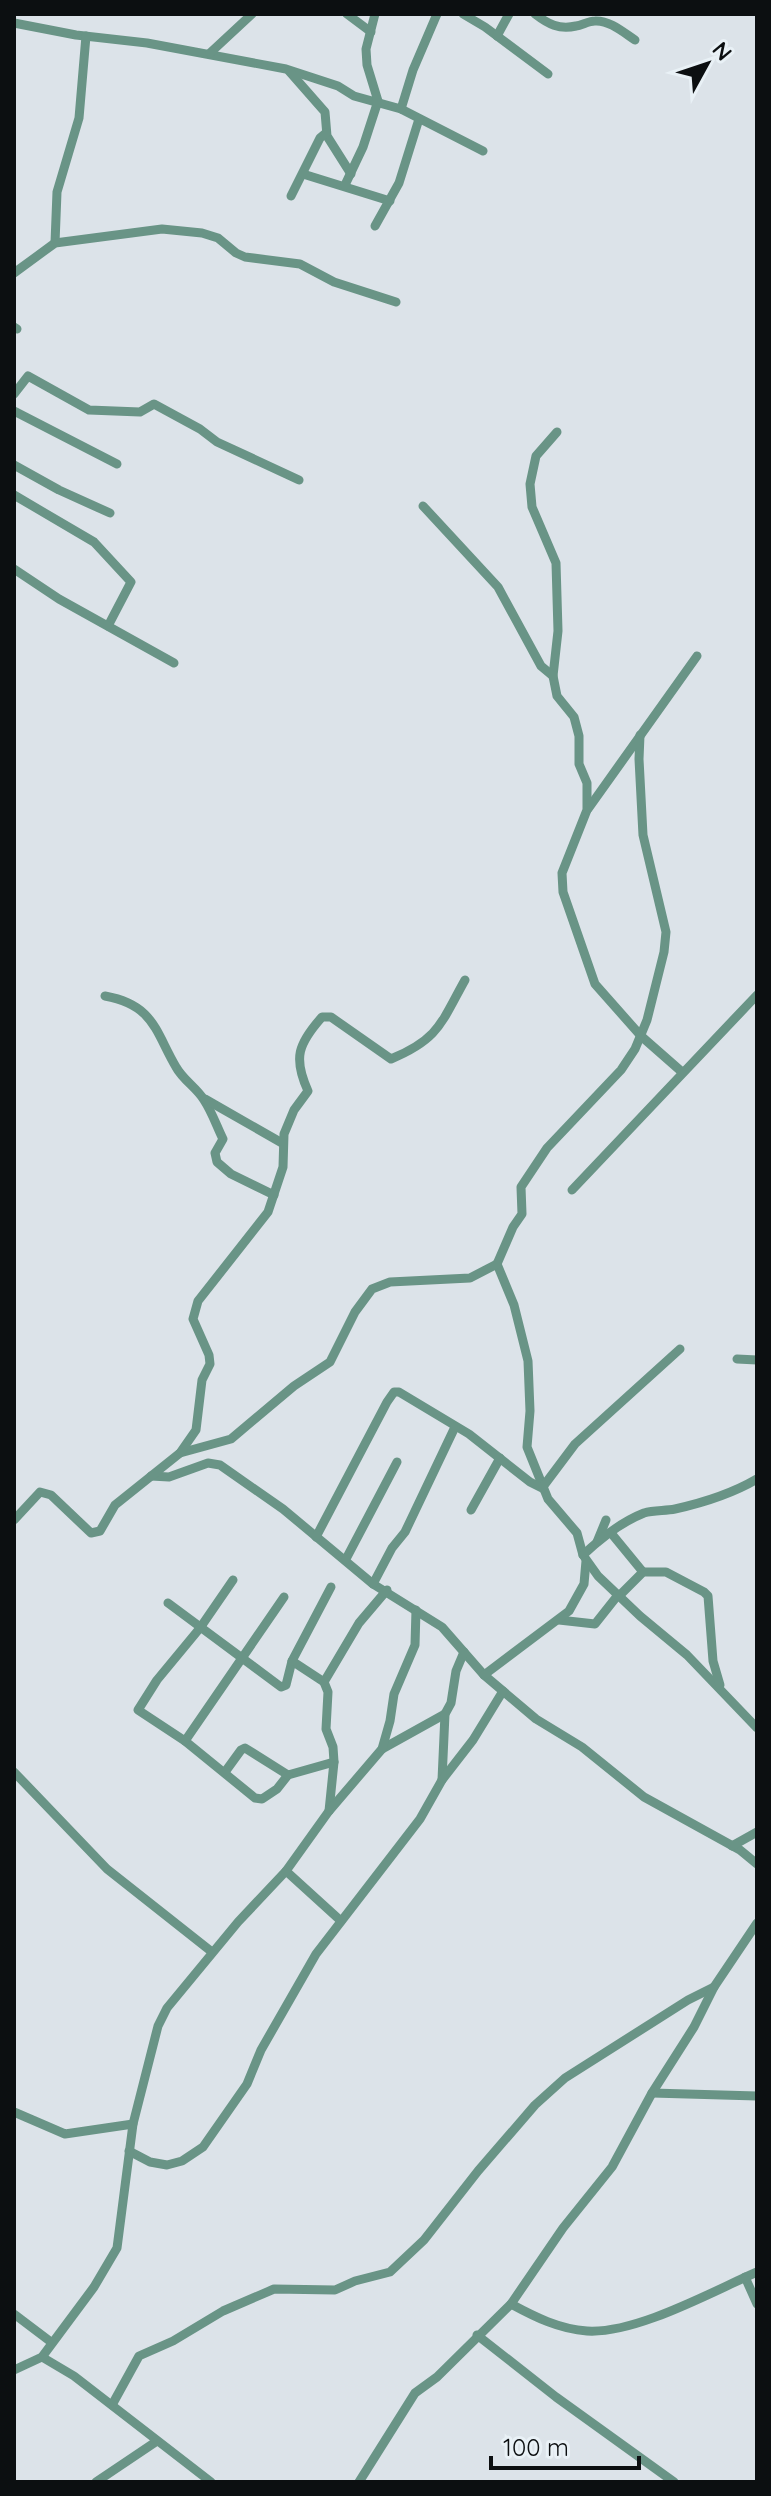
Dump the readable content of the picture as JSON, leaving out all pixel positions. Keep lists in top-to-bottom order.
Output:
{
  "scale_bar": "100 m",
  "north": "top right"
}
